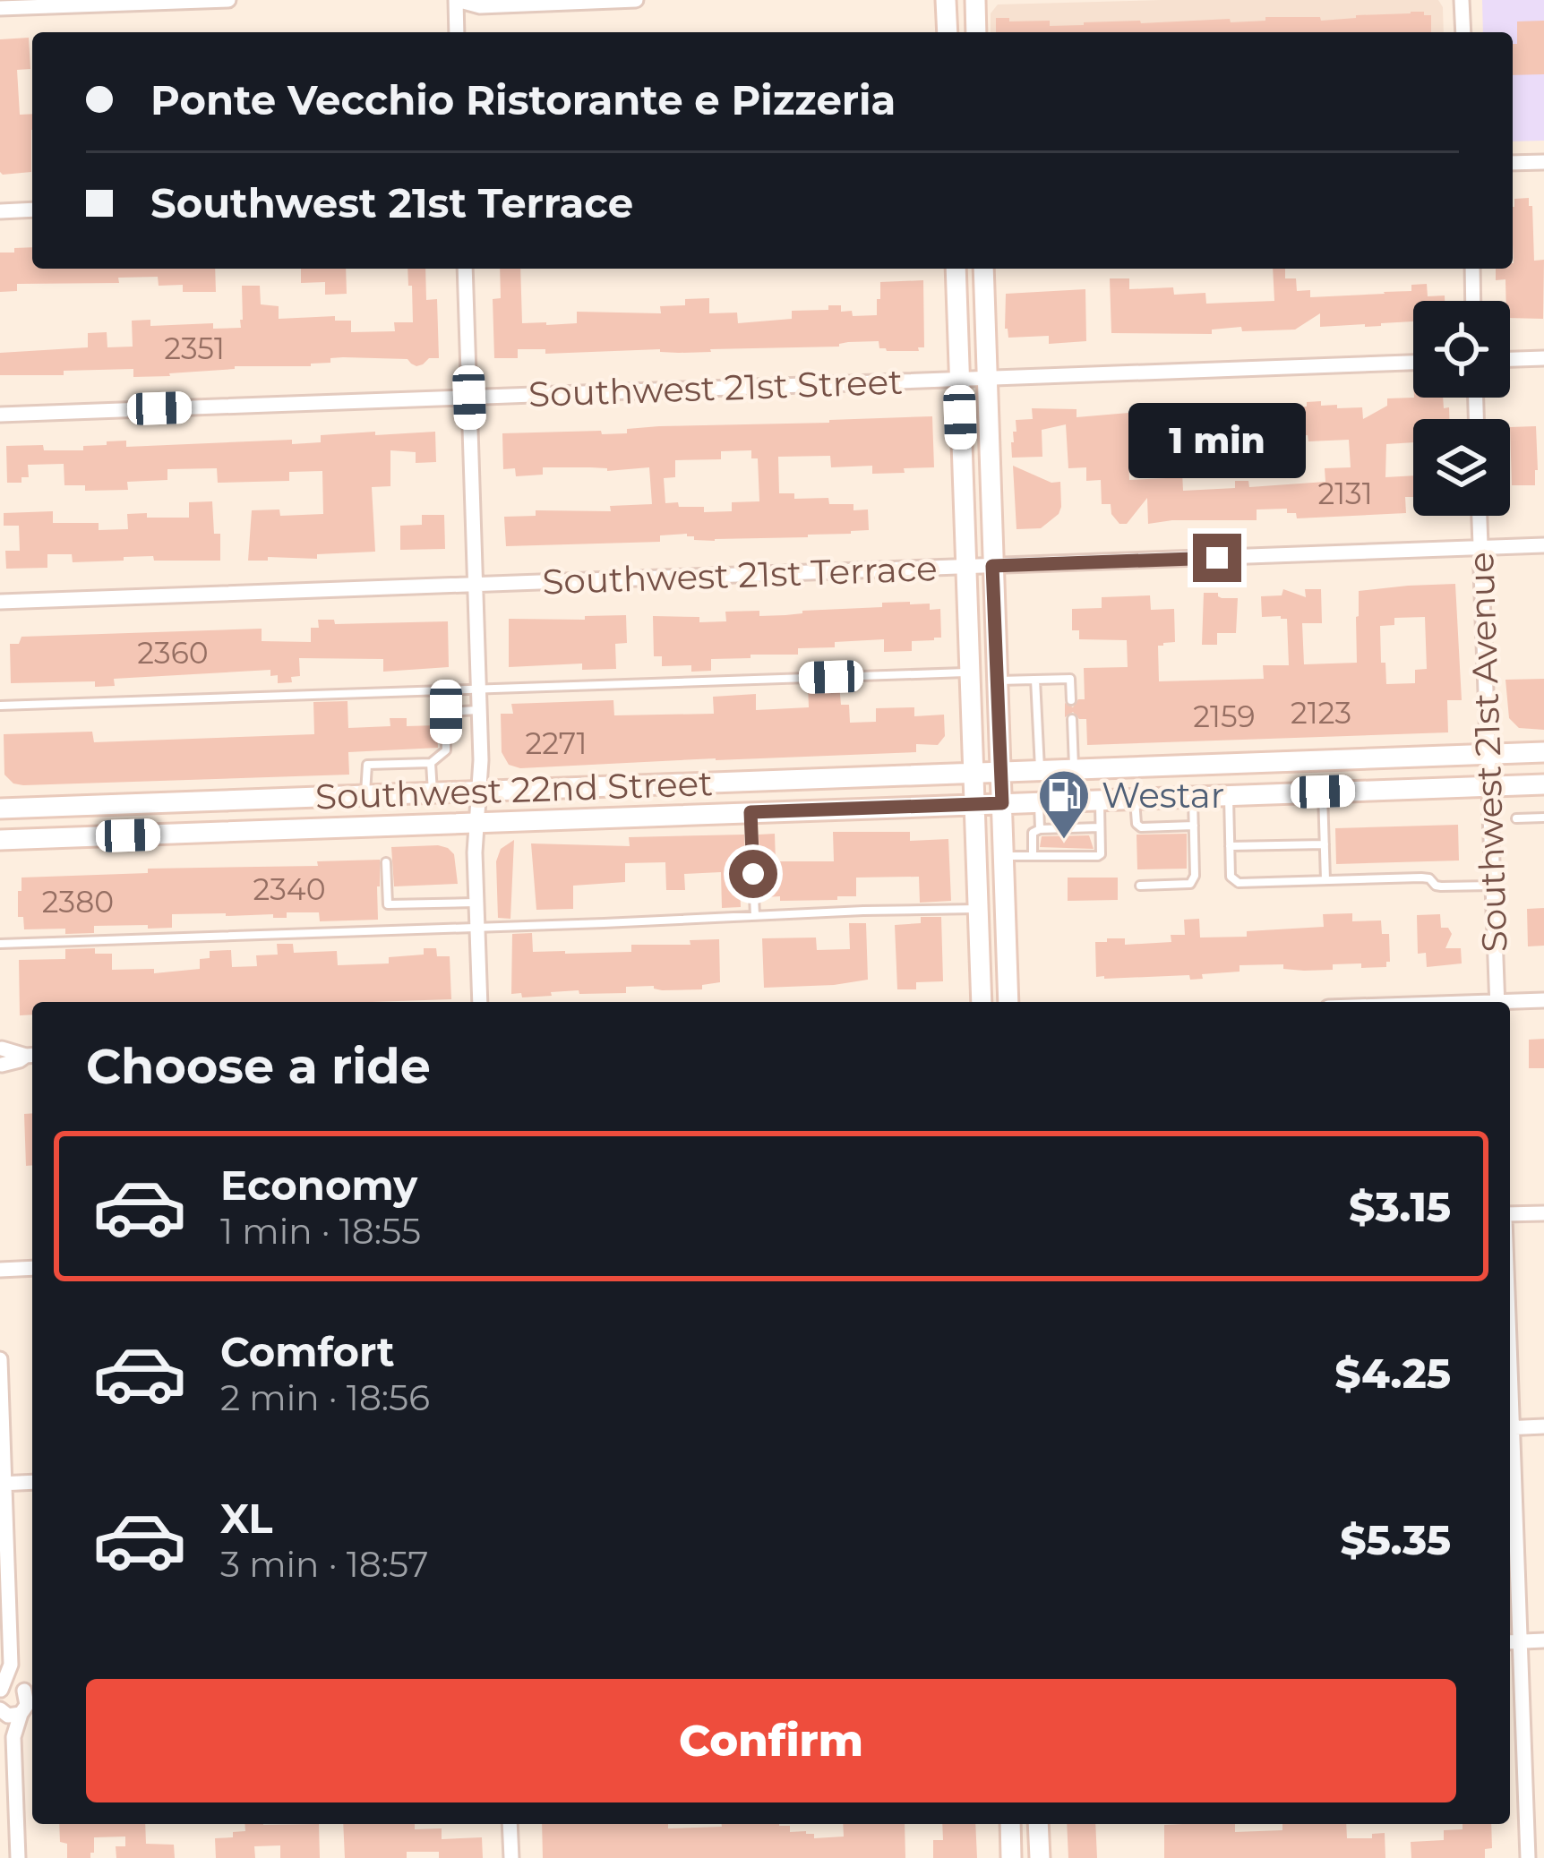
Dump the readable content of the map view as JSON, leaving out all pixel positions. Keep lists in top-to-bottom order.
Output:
{
  "streets": {
    "main road": ["Southwest 22nd Street"],
    "street": ["Southwest 21st Street", "Southwest 21st Terrace", "Southwest 21st Avenue"]
  },
  "crossings": [
    ["Southwest 21st Terrace", "Southwest 21st Avenue"],
    ["Southwest 21st Avenue", "Southwest 22nd Street"]
  ],
  "places": {
    "fuel station": ["Westar"]
  },
  "house_numbers": [
    "2351",
    "2131",
    "2360",
    "2123",
    "2159",
    "2271",
    "2340",
    "2380"
  ],
  "page": {
    "banner": ["Ponte Vecchio Ristorante e Pizzeria", "Southwest 21st Terrace"],
    "bubble": "1 min",
    "heading": "Choose a ride",
    "list": [
      {
        "name": "Economy",
        "note": "1 min · 18:55",
        "value": "$3.15"
      },
      {
        "name": "Comfort",
        "note": "2 min · 18:56",
        "value": "$4.25"
      },
      {
        "name": "XL",
        "note": "3 min · 18:57",
        "value": "$5.35"
      }
    ],
    "buttons": "Confirm"
  }
}
